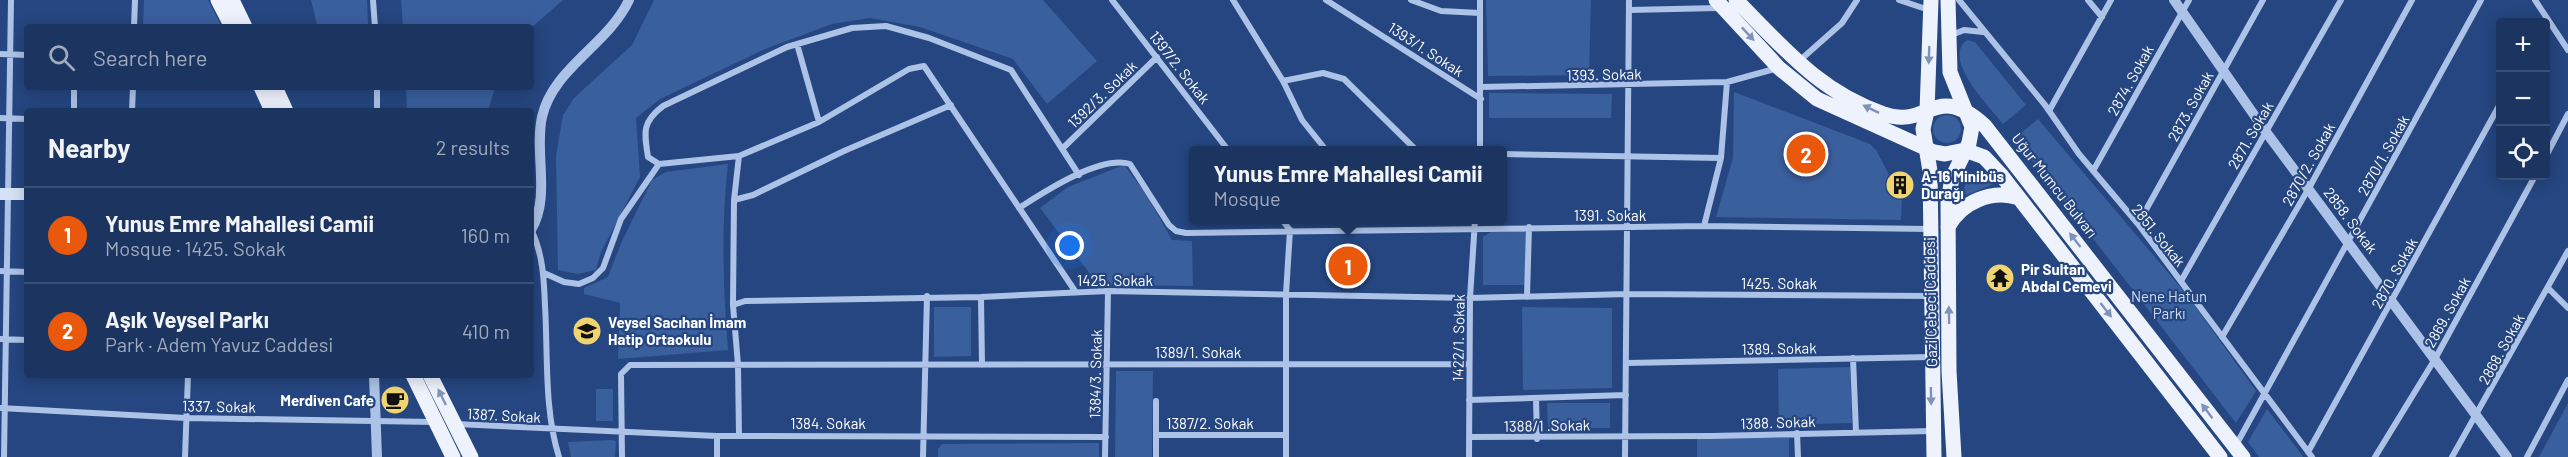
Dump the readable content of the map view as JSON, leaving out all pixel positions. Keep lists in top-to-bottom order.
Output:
{
  "streets": {
    "main road": ["Uğur Mumcu Bulvarı", "Gazi Cebeci Caddesi"],
    "street": [
      "1393/1. Sokak",
      "1397/2. Sokak",
      "1393. Sokak",
      "2874. Sokak",
      "1392/3. Sokak",
      "2873. Sokak",
      "2871. Sokak",
      "2870/1. Sokak",
      "2870/2. Sokak",
      "1391. Sokak",
      "2858. Sokak",
      "2851. Sokak",
      "2870. Sokak",
      "1425. Sokak",
      "2869. Sokak",
      "1422/1. Sokak",
      "1389. Sokak",
      "2868. Sokak",
      "1389/1. Sokak",
      "1384/3. Sokak",
      "1337. Sokak",
      "1387. Sokak",
      "1388. Sokak",
      "1384. Sokak",
      "1387/2. Sokak",
      "1388/1 .Sokak"
    ]
  },
  "crossings": [
    ["1397/2. Sokak", "1392/3. Sokak"],
    ["2874. Sokak", "2858. Sokak"],
    ["2874. Sokak", "2851. Sokak"],
    ["2873. Sokak", "2858. Sokak"],
    ["2873. Sokak", "2851. Sokak"],
    ["2871. Sokak", "2858. Sokak"],
    ["2871. Sokak", "2851. Sokak"],
    ["2870/1. Sokak", "Uğur Mumcu Bulvarı"],
    ["2870/1. Sokak", "2858. Sokak"],
    ["2870/1. Sokak", "2851. Sokak"],
    ["2870/2. Sokak", "2858. Sokak"],
    ["2870/2. Sokak", "2851. Sokak"],
    ["Uğur Mumcu Bulvarı", "Gazi Cebeci Caddesi"],
    ["1391. Sokak", "Gazi Cebeci Caddesi"],
    ["2858. Sokak", "2870. Sokak"],
    ["2858. Sokak", "2869. Sokak"],
    ["2858. Sokak", "2868. Sokak"],
    ["2851. Sokak", "2870. Sokak"],
    ["1425. Sokak", "Gazi Cebeci Caddesi"],
    ["1425. Sokak", "1422/1. Sokak"],
    ["1425. Sokak", "1384/3. Sokak"],
    ["Gazi Cebeci Caddesi", "1389. Sokak"],
    ["Gazi Cebeci Caddesi", "1388. Sokak"],
    ["1422/1. Sokak", "1389/1. Sokak"],
    ["1422/1. Sokak", "1388/1 .Sokak"],
    ["1389/1. Sokak", "1384/3. Sokak"],
    ["1389/1. Sokak", "1384. Sokak"],
    ["1384/3. Sokak", "1384. Sokak"],
    ["1387. Sokak", "1384. Sokak"],
    ["1388. Sokak", "1388/1 .Sokak"]
  ],
  "parks": ["Nene Hatun Parkı"],
  "places": {
    "building": ["A-16 Minibüs Durağı"],
    "temple": ["Pir Sultan Abdal Cemevi"],
    "school or university": ["Veysel Sacıhan İmam Hatip Ortaokulu"],
    "cafe": ["Merdiven Cafe"]
  },
  "page": {
    "map_buttons": ["+", "−"],
    "search": "Search here",
    "heading": ["Nearby", "2 results"],
    "pins": ["2", "1"],
    "popup": ["Yunus Emre Mahallesi Camii", "Mosque"],
    "list": [
      {
        "mark": "1",
        "name": "Yunus Emre Mahallesi Camii",
        "note": "Mosque · 1425. Sokak",
        "value": "160 m"
      },
      {
        "mark": "2",
        "name": "Aşık Veysel Parkı",
        "note": "Park · Adem Yavuz Caddesi",
        "value": "410 m"
      }
    ]
  }
}
